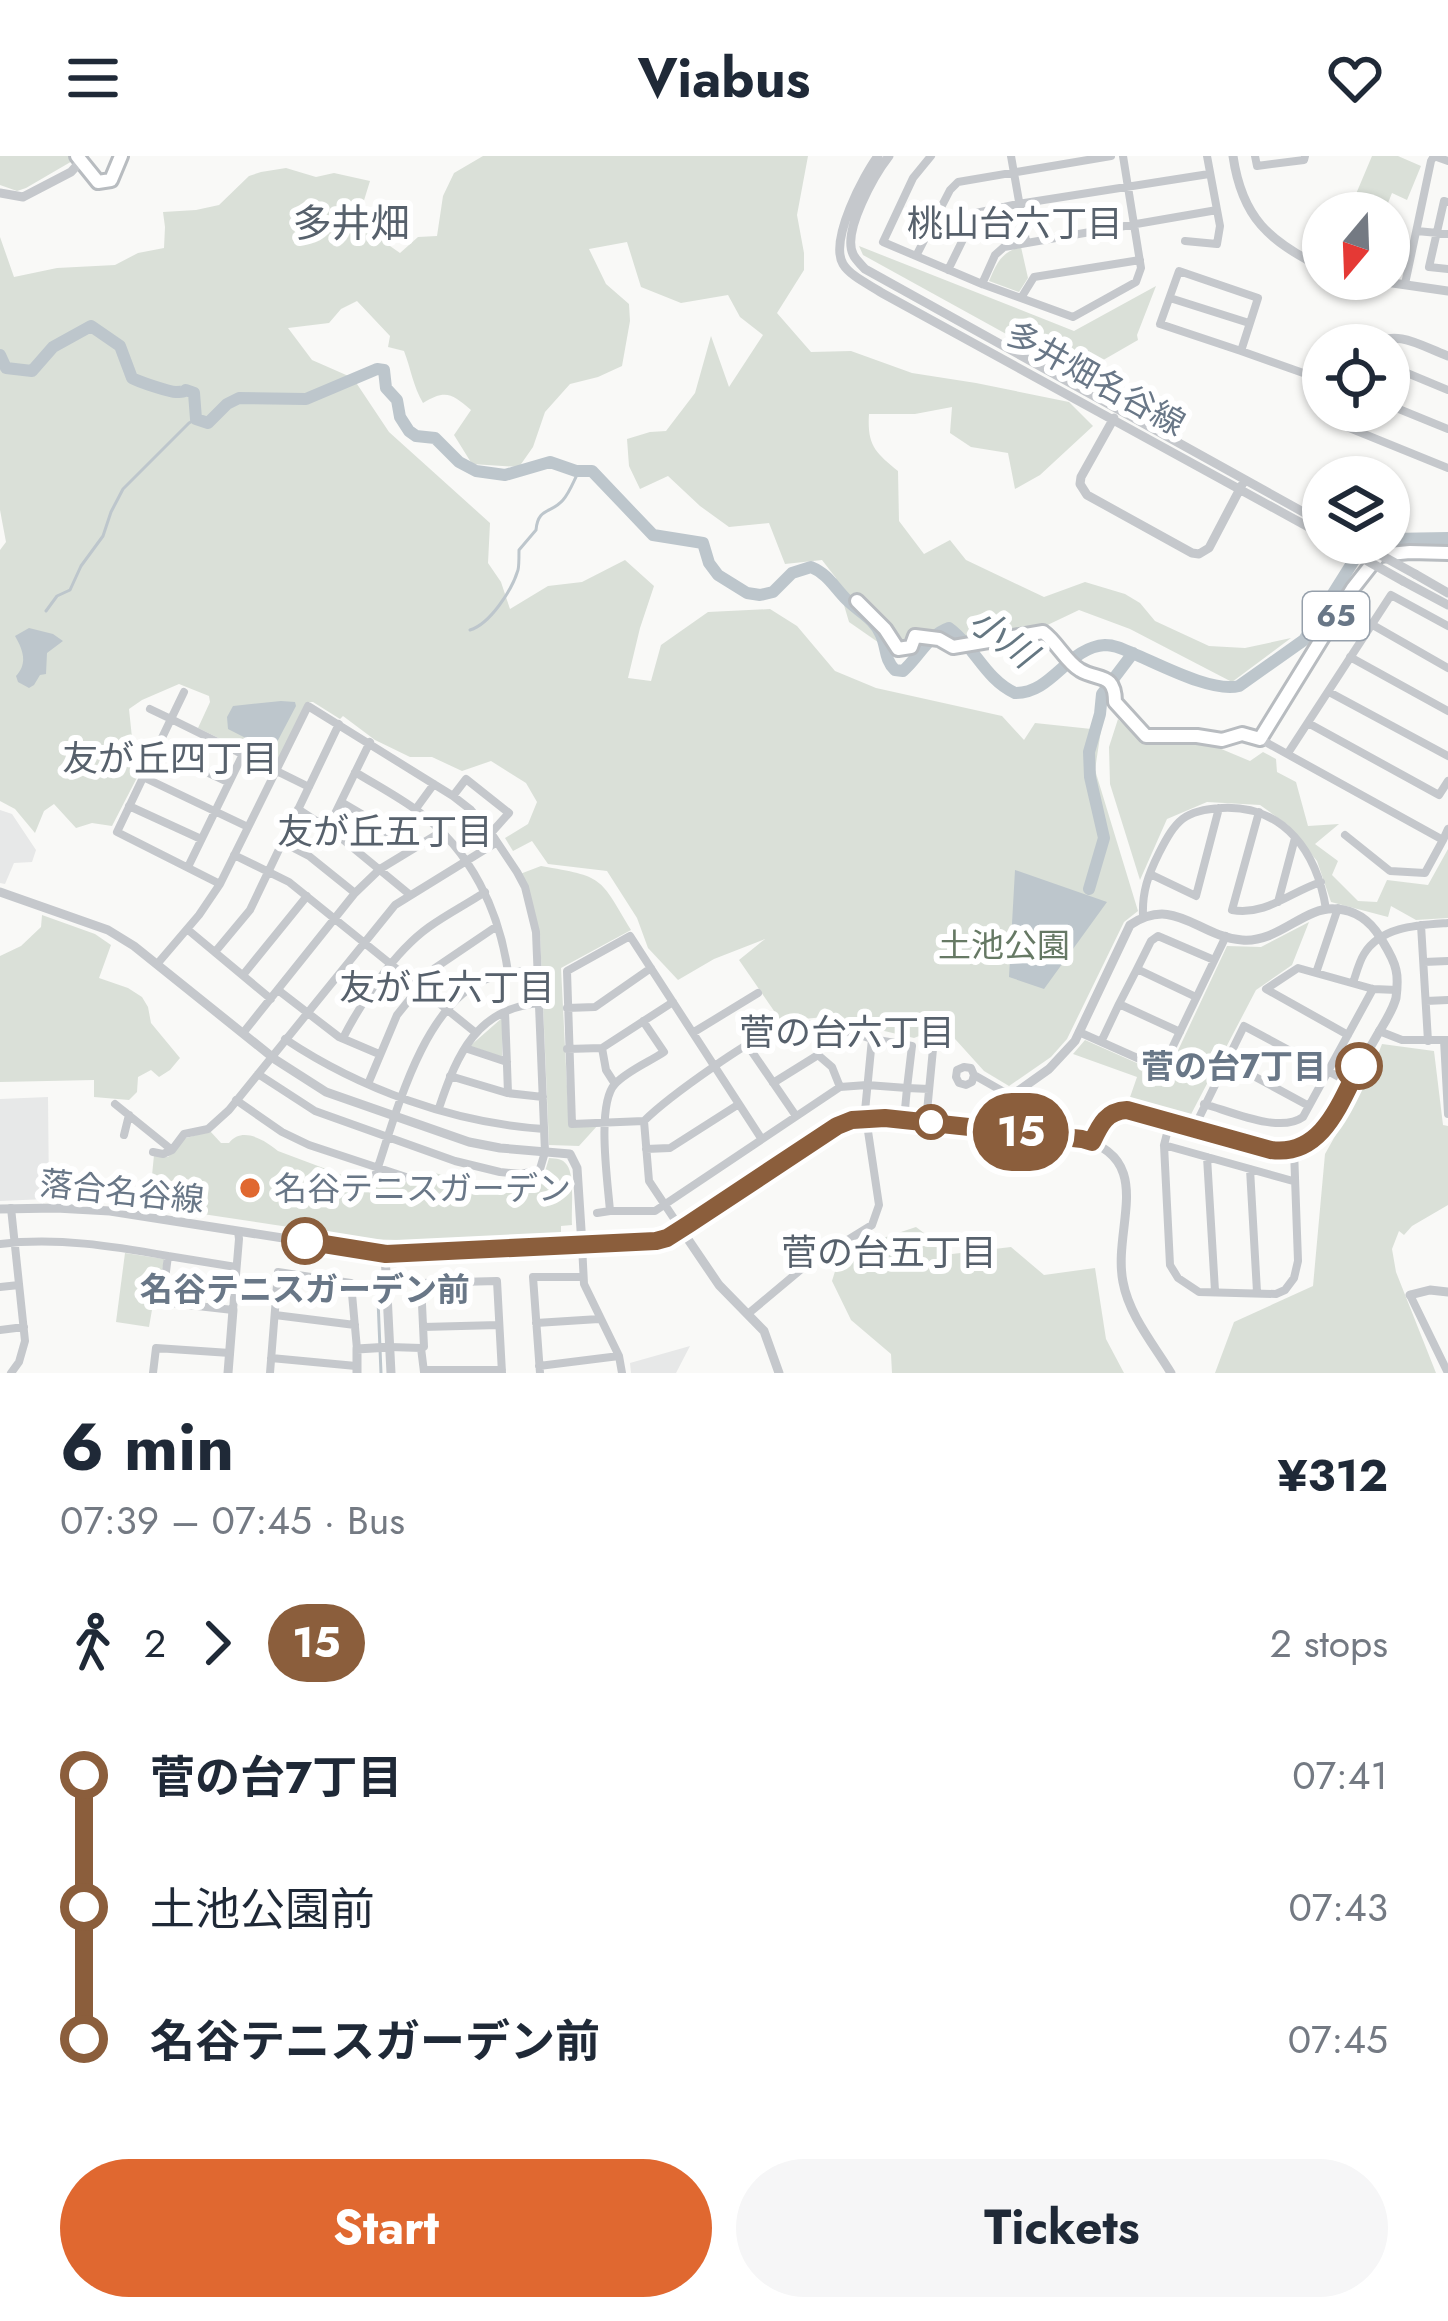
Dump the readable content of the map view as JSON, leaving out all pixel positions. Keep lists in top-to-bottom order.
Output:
{
  "streets": {
    "main road": ["65"],
    "street": ["多井畑名谷線", "落合名谷線"]
  },
  "districts": [
    "多井畑",
    "桃山台六丁目",
    "友が丘四丁目",
    "友が丘五丁目",
    "友が丘六丁目",
    "菅の台六丁目",
    "菅の台五丁目"
  ],
  "water": ["小川"],
  "parks": ["土池公園"],
  "places": ["菅の台7丁目", "名谷テニスガーデン", "名谷テニスガーデン前"],
  "lines": ["bus line 15"],
  "north": "bottom",
  "page": {
    "header": "Viabus",
    "on_map": "15",
    "heading": ["6 min", "07:39 – 07:45 · Bus", "¥312"],
    "legs": ["2", "15", "2 stops"],
    "list": [
      {
        "name": "菅の台7丁目",
        "value": "07:41"
      },
      {
        "name": "土池公園前",
        "value": "07:43"
      },
      {
        "name": "名谷テニスガーデン前",
        "value": "07:45"
      }
    ],
    "buttons": ["Start", "Tickets"]
  }
}
